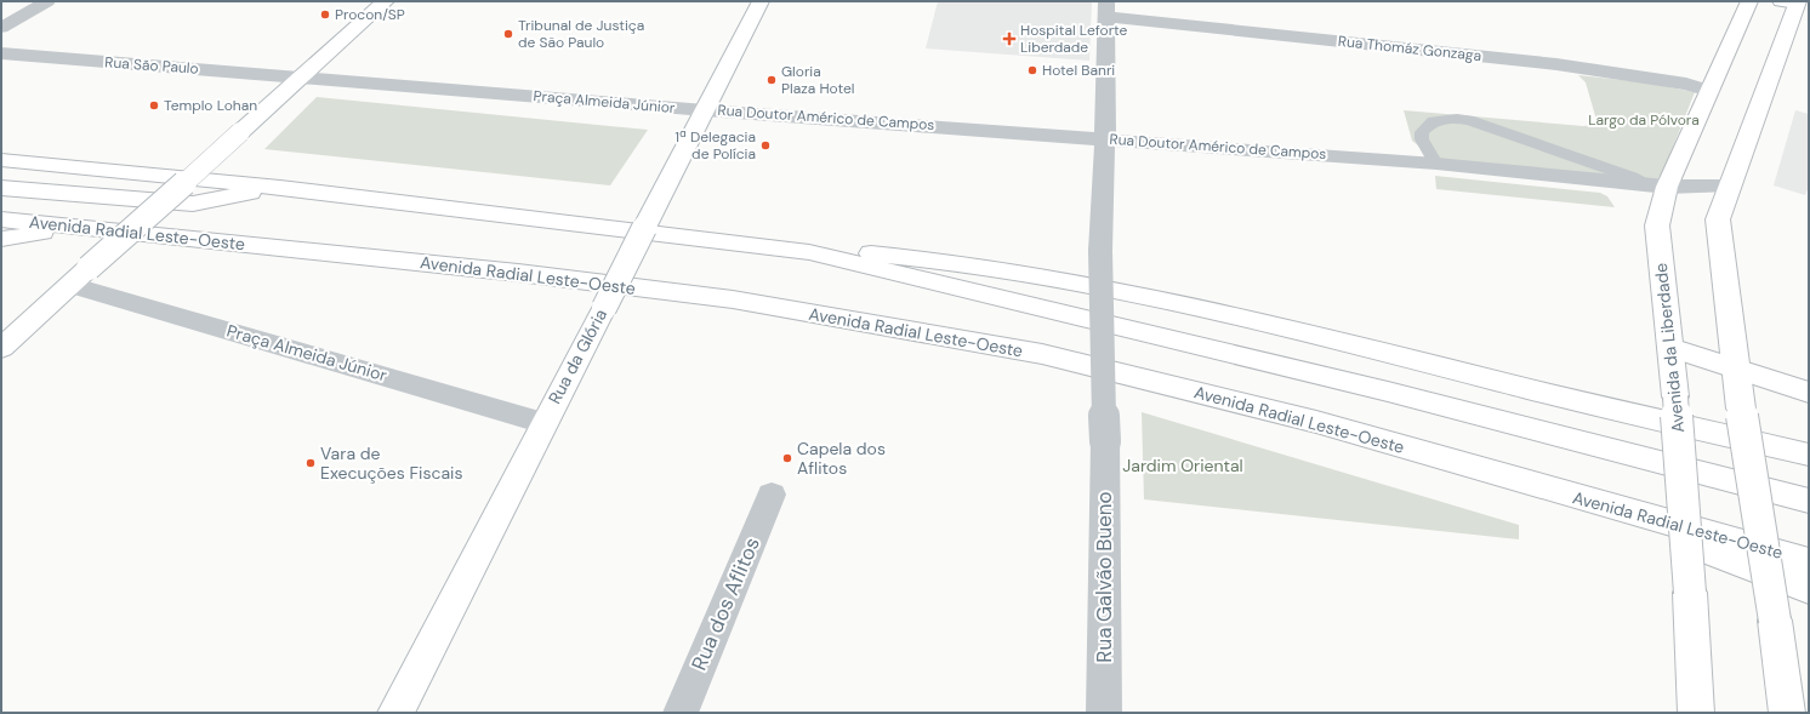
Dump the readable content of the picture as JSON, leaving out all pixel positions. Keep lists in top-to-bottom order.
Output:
{
  "streets": {
    "main road": ["Avenida Radial Leste-Oeste", "Avenida da Liberdade", "Rua da Glória"],
    "street": [
      "Rua Thomáz Gonzaga",
      "Rua São Paulo",
      "Praça Almeida Júnior",
      "Rua Doutor Américo de Campos",
      "Rua Galvão Bueno",
      "Rua dos Aflitos"
    ]
  },
  "crossings": [
    ["Rua Thomáz Gonzaga", "Avenida da Liberdade"],
    ["Rua São Paulo", "Praça Almeida Júnior"],
    ["Praça Almeida Júnior", "Rua Doutor Américo de Campos"],
    ["Praça Almeida Júnior", "Rua da Glória"],
    ["Rua Doutor Américo de Campos", "Avenida da Liberdade"],
    ["Rua Doutor Américo de Campos", "Rua da Glória"],
    ["Rua Doutor Américo de Campos", "Rua Galvão Bueno"]
  ],
  "parks": ["Largo da Pólvora", "Jardim Oriental"],
  "places": {
    "other": [
      "Procon/SP",
      "Tribunal de Justiça de São Paulo",
      "Hotel Banri",
      "Gloria Plaza Hotel",
      "Templo Lohan",
      "1ª Delegacia de Polícia",
      "Capela dos Aflitos",
      "Vara de Execuções Fiscais"
    ],
    "health": ["Hospital Leforte Liberdade"]
  }
}
